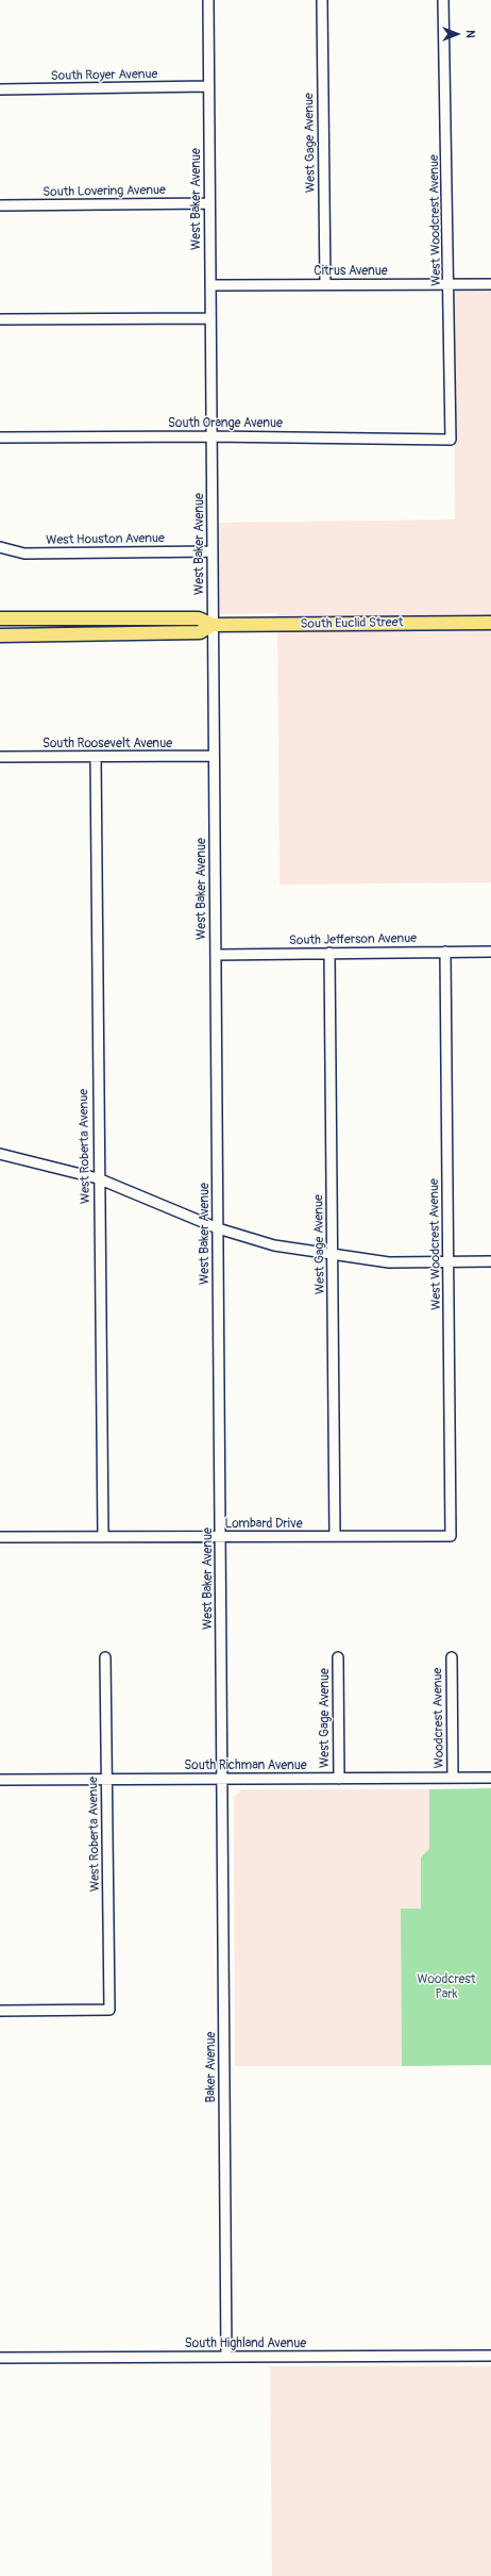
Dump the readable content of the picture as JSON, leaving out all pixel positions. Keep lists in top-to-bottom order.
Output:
{
  "streets": {
    "main road": ["South Euclid Street"],
    "street": [
      "South Royer Avenue",
      "West Gage Avenue",
      "South Lovering Avenue",
      "West Baker Avenue",
      "West Woodcrest Avenue",
      "Citrus Avenue",
      "South Orange Avenue",
      "West Houston Avenue",
      "South Roosevelt Avenue",
      "South Jefferson Avenue",
      "West Roberta Avenue",
      "Lombard Drive",
      "Woodcrest Avenue",
      "South Richman Avenue",
      "Baker Avenue",
      "South Highland Avenue"
    ]
  },
  "crossings": [
    ["South Royer Avenue", "West Baker Avenue"],
    ["West Gage Avenue", "Citrus Avenue"],
    ["West Gage Avenue", "South Jefferson Avenue"],
    ["West Gage Avenue", "Lombard Drive"],
    ["West Gage Avenue", "South Richman Avenue"],
    ["South Lovering Avenue", "West Baker Avenue"],
    ["West Baker Avenue", "Citrus Avenue"],
    ["West Baker Avenue", "South Orange Avenue"],
    ["West Baker Avenue", "West Houston Avenue"],
    ["West Baker Avenue", "South Euclid Street"],
    ["West Baker Avenue", "South Roosevelt Avenue"],
    ["West Baker Avenue", "South Jefferson Avenue"],
    ["West Baker Avenue", "Lombard Drive"],
    ["West Baker Avenue", "South Richman Avenue"],
    ["West Baker Avenue", "Baker Avenue"],
    ["West Woodcrest Avenue", "Citrus Avenue"],
    ["West Woodcrest Avenue", "South Orange Avenue"],
    ["West Woodcrest Avenue", "South Jefferson Avenue"],
    ["West Woodcrest Avenue", "Lombard Drive"],
    ["South Roosevelt Avenue", "West Roberta Avenue"],
    ["West Roberta Avenue", "Lombard Drive"],
    ["West Roberta Avenue", "South Richman Avenue"],
    ["Woodcrest Avenue", "South Richman Avenue"],
    ["South Richman Avenue", "Baker Avenue"],
    ["Baker Avenue", "South Highland Avenue"]
  ],
  "parks": ["Woodcrest Park"],
  "north": "right"
}
